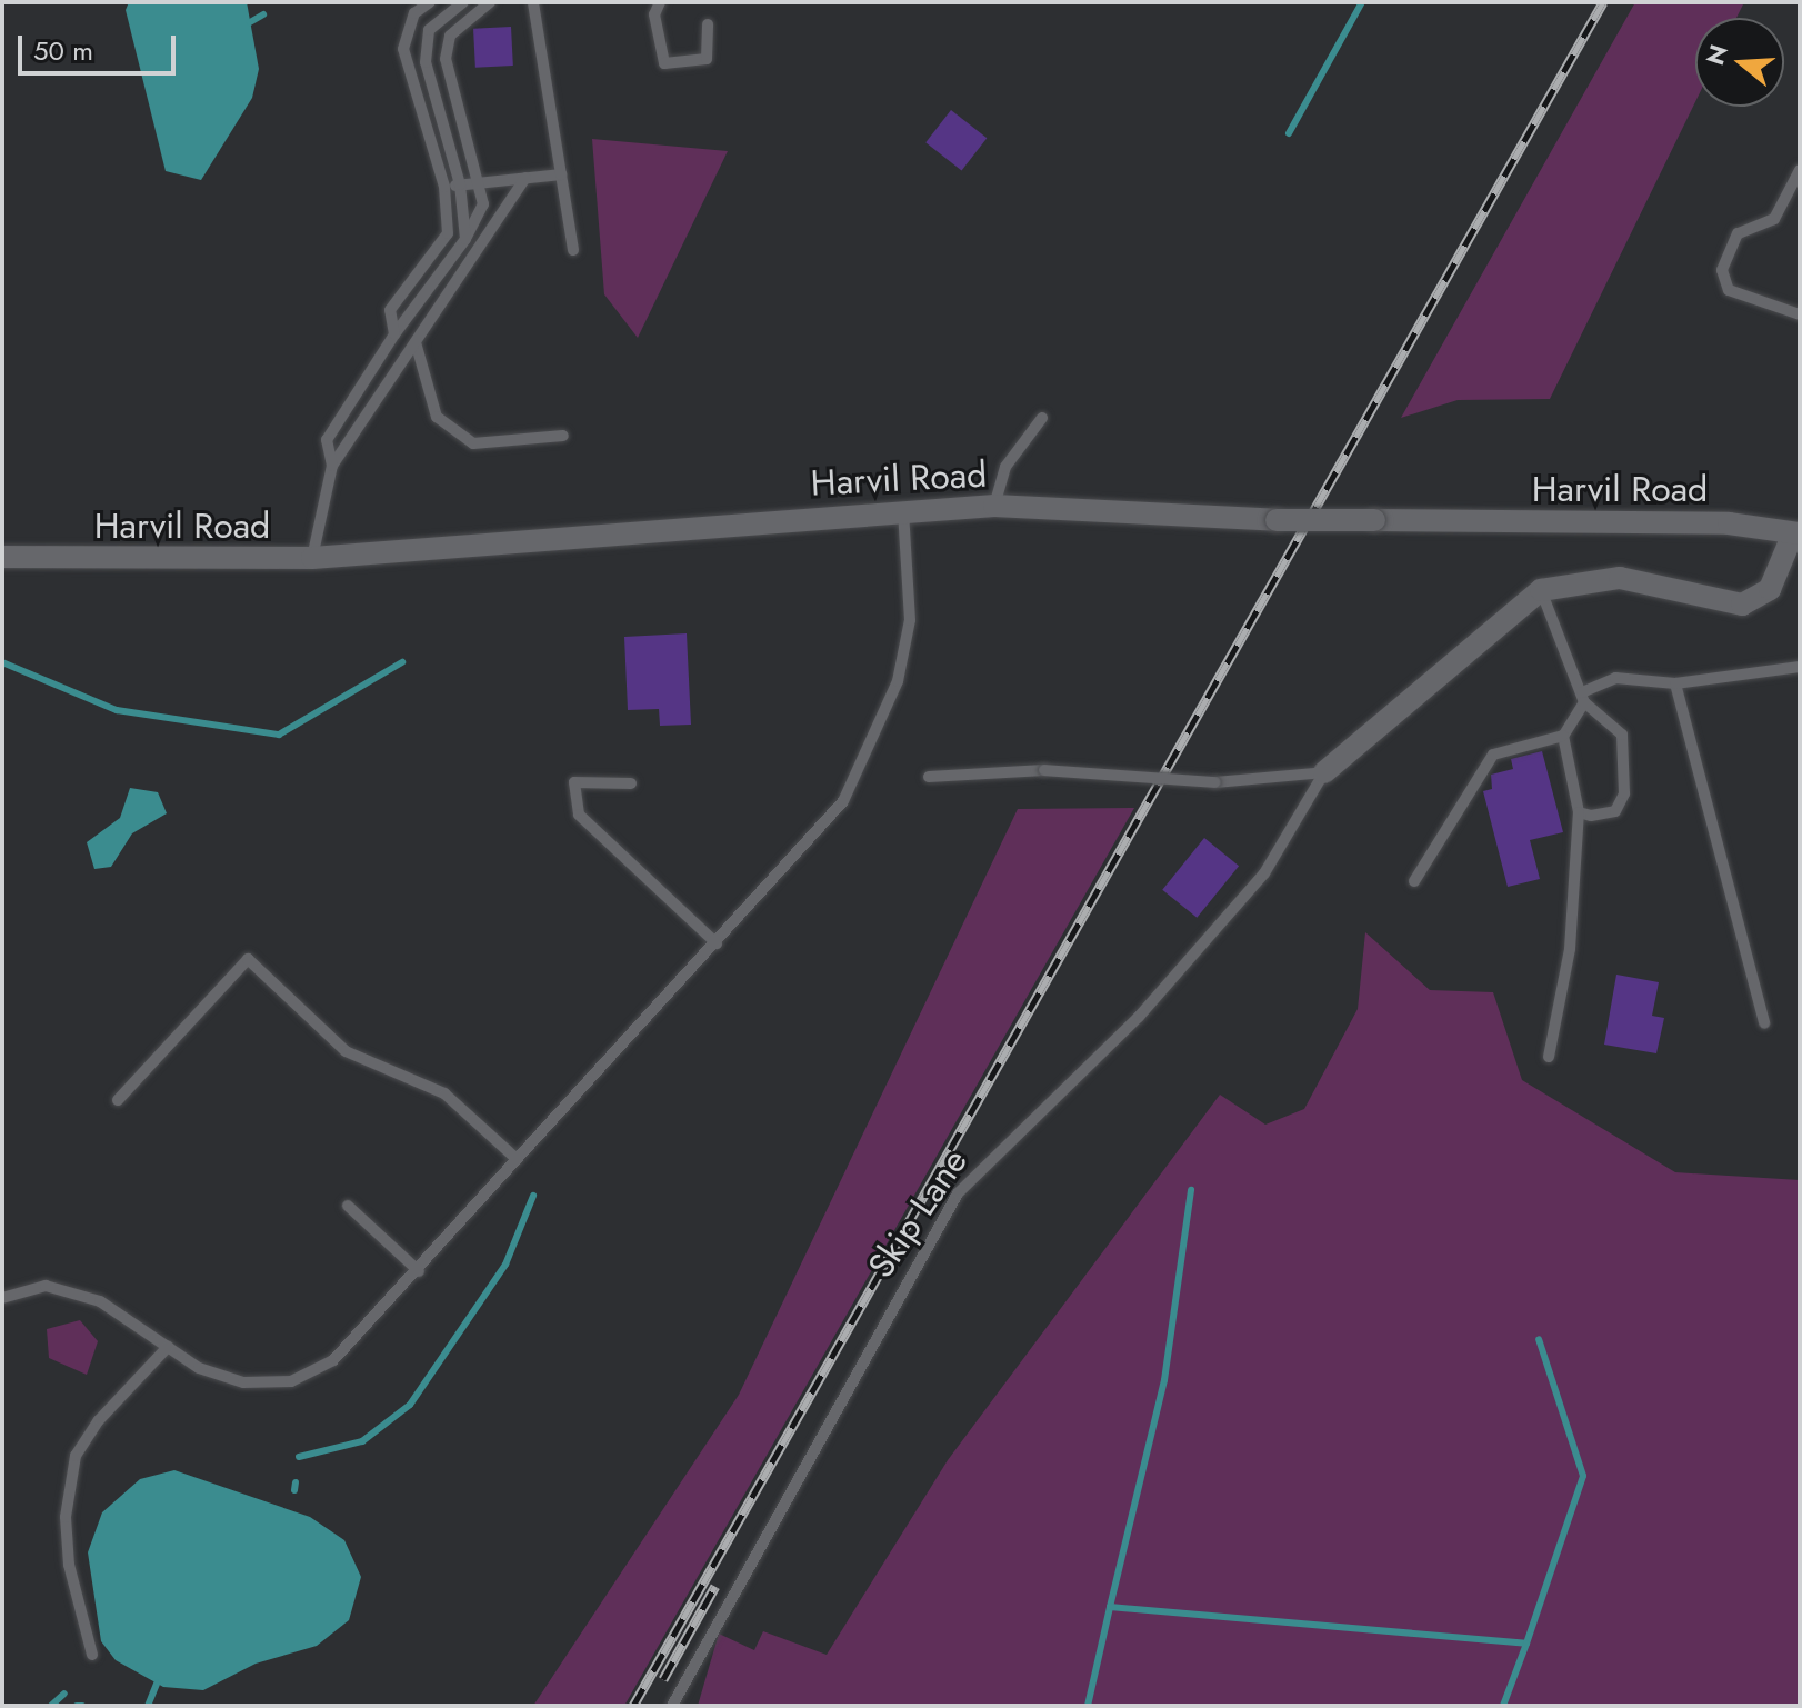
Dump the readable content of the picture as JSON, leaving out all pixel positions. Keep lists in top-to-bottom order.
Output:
{
  "streets": {
    "street": ["Harvil Road"],
    "lane": ["Skip Lane"]
  },
  "scale_bar": "50 m",
  "north": "left"
}
